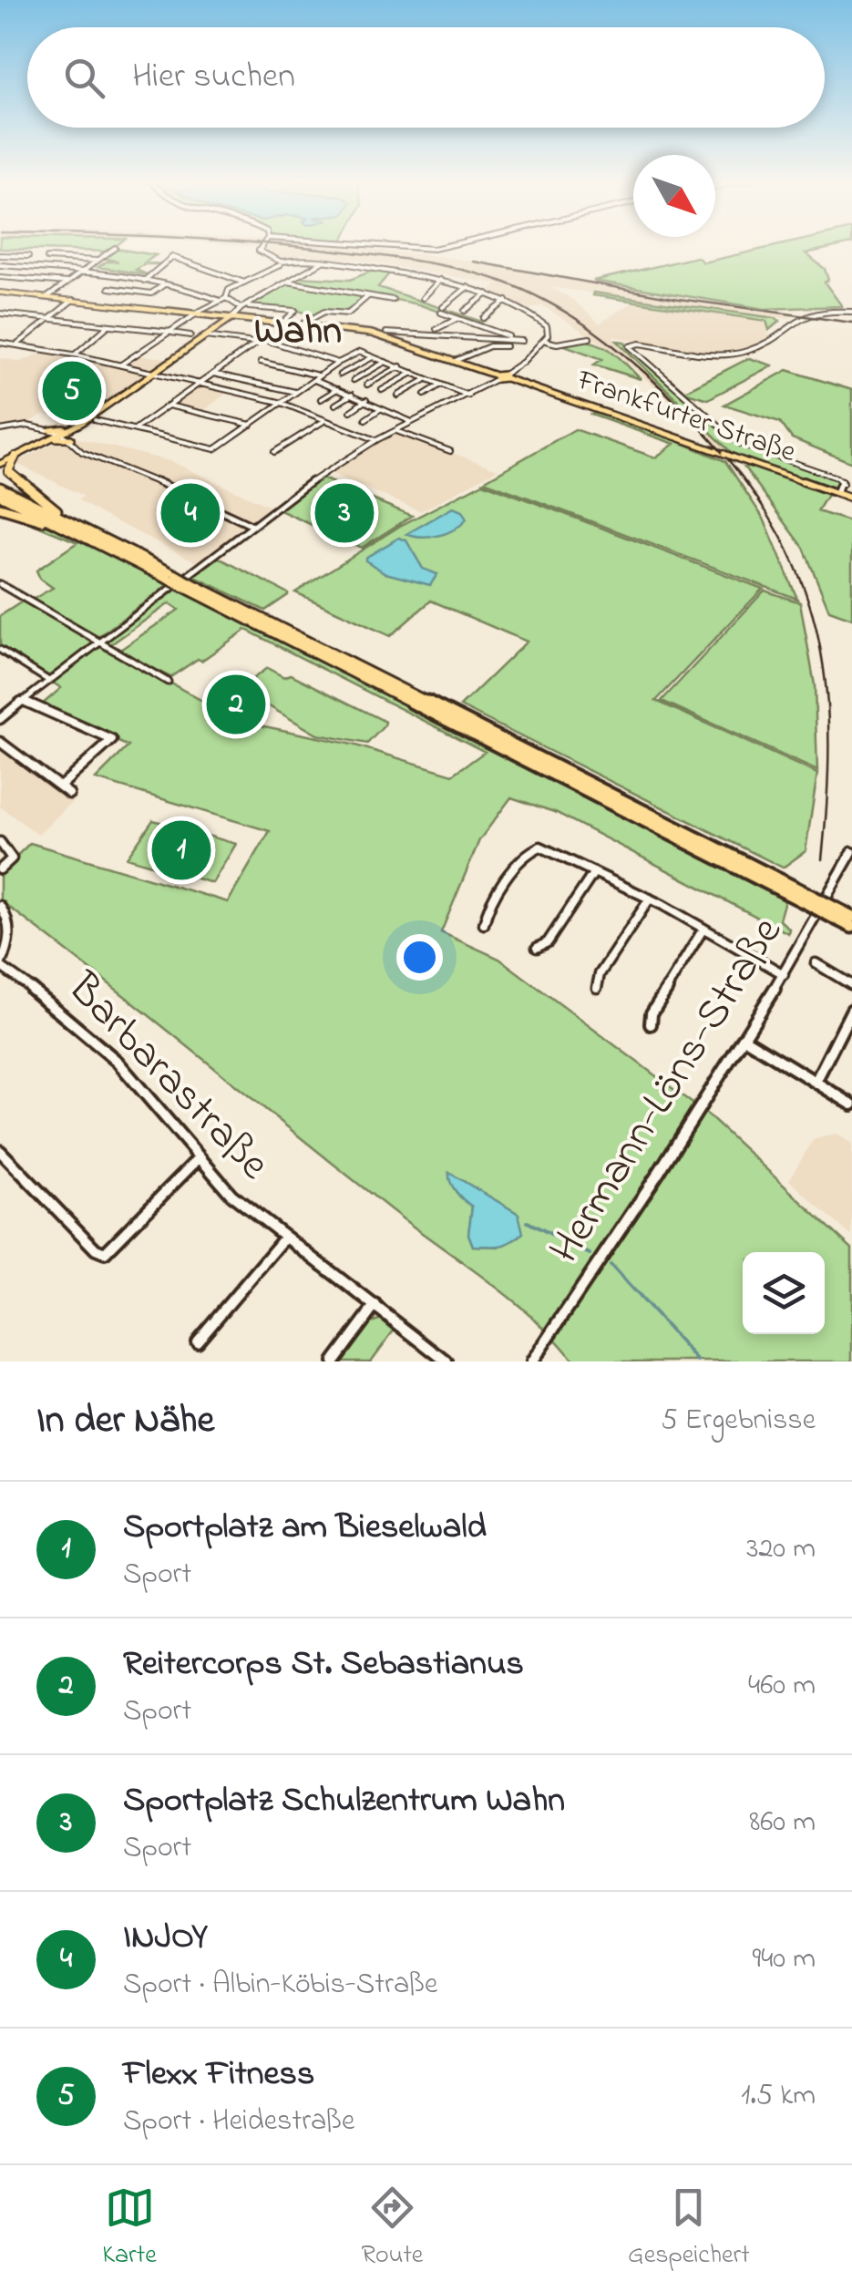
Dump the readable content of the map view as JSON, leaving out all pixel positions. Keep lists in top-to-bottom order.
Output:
{
  "streets": {
    "main road": ["Frankfurter Straße"],
    "street": ["Barbarastraße", "Hermann-Löns-Straße"]
  },
  "districts": ["Wahn"],
  "north": "bottom right",
  "page": {
    "search": "Hier suchen",
    "pins": [
      "5",
      "3",
      "4",
      "2",
      "1"
    ],
    "heading": ["In der Nähe", "5 Ergebnisse"],
    "list": [
      {
        "mark": "1",
        "name": "Sportplatz am Bieselwald",
        "note": "Sport",
        "value": "320 m"
      },
      {
        "mark": "2",
        "name": "Reitercorps St. Sebastianus",
        "note": "Sport",
        "value": "460 m"
      },
      {
        "mark": "3",
        "name": "Sportplatz Schulzentrum Wahn",
        "note": "Sport",
        "value": "860 m"
      },
      {
        "mark": "4",
        "name": "INJOY",
        "note": "Sport · Albin-Köbis-Straße",
        "value": "940 m"
      },
      {
        "mark": "5",
        "name": "Flexx Fitness",
        "note": "Sport · Heidestraße",
        "value": "1.5 km"
      }
    ],
    "nav": ["Karte", "Route", "Gespeichert"]
  }
}
